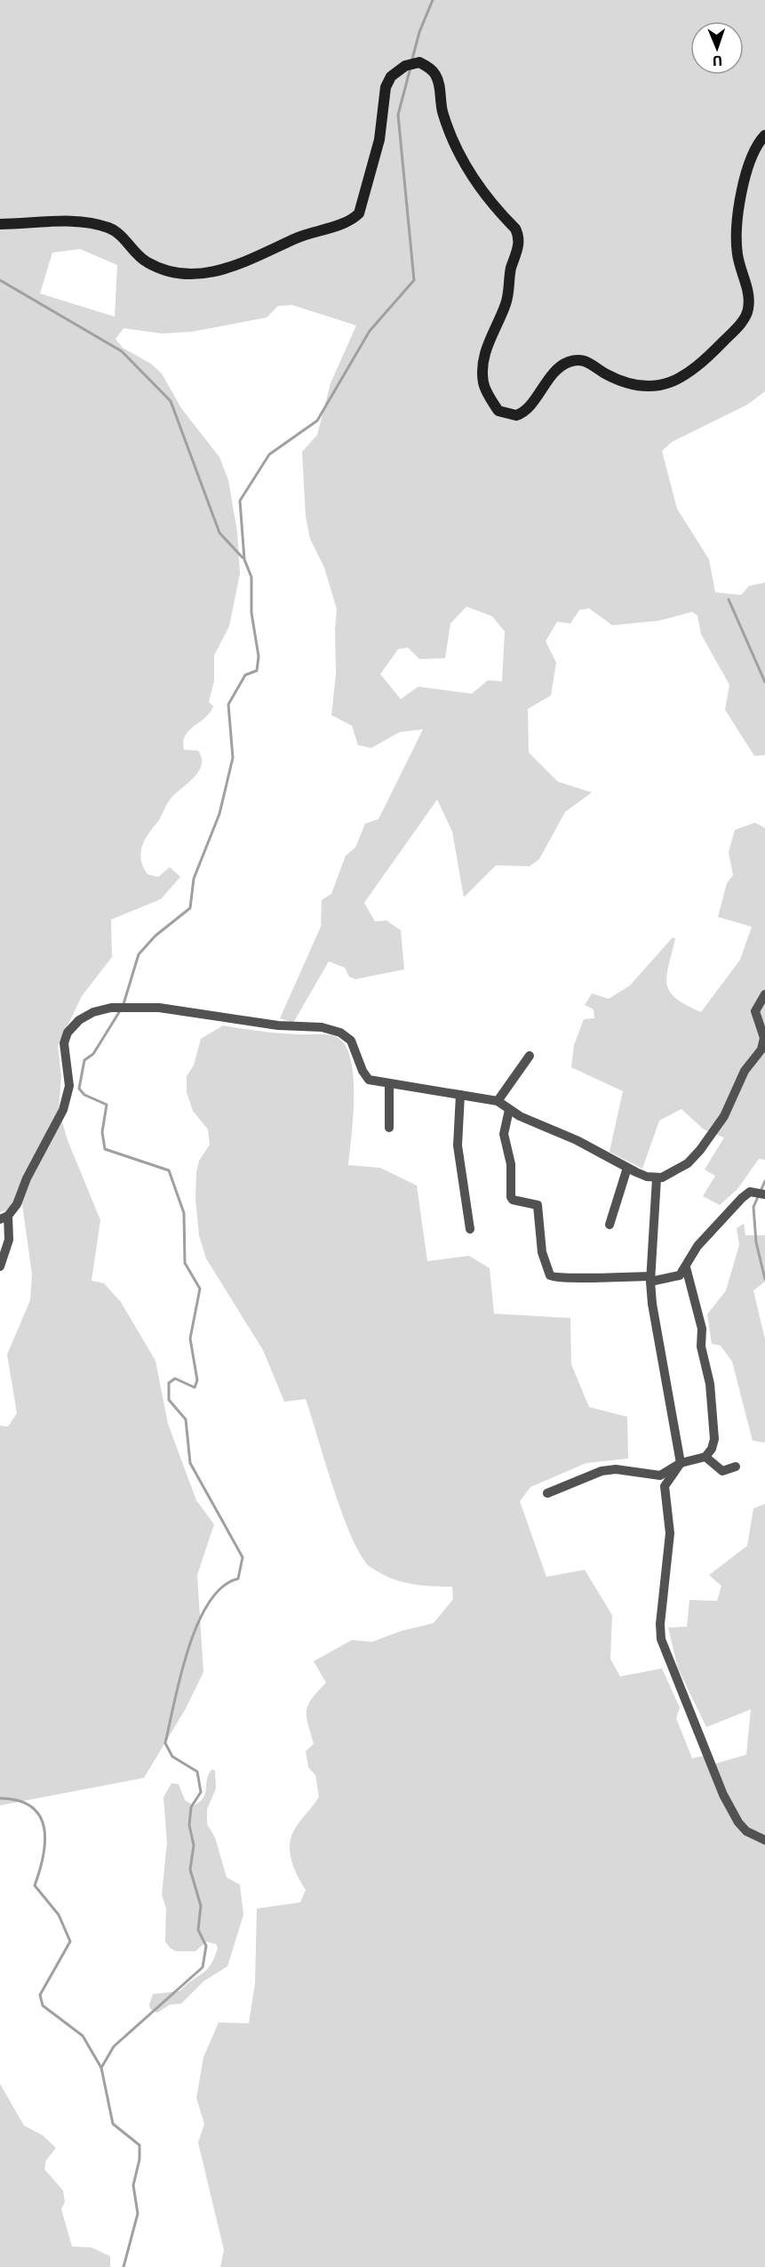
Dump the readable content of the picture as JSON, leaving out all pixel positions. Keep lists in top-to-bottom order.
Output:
{
  "north": "bottom"
}
